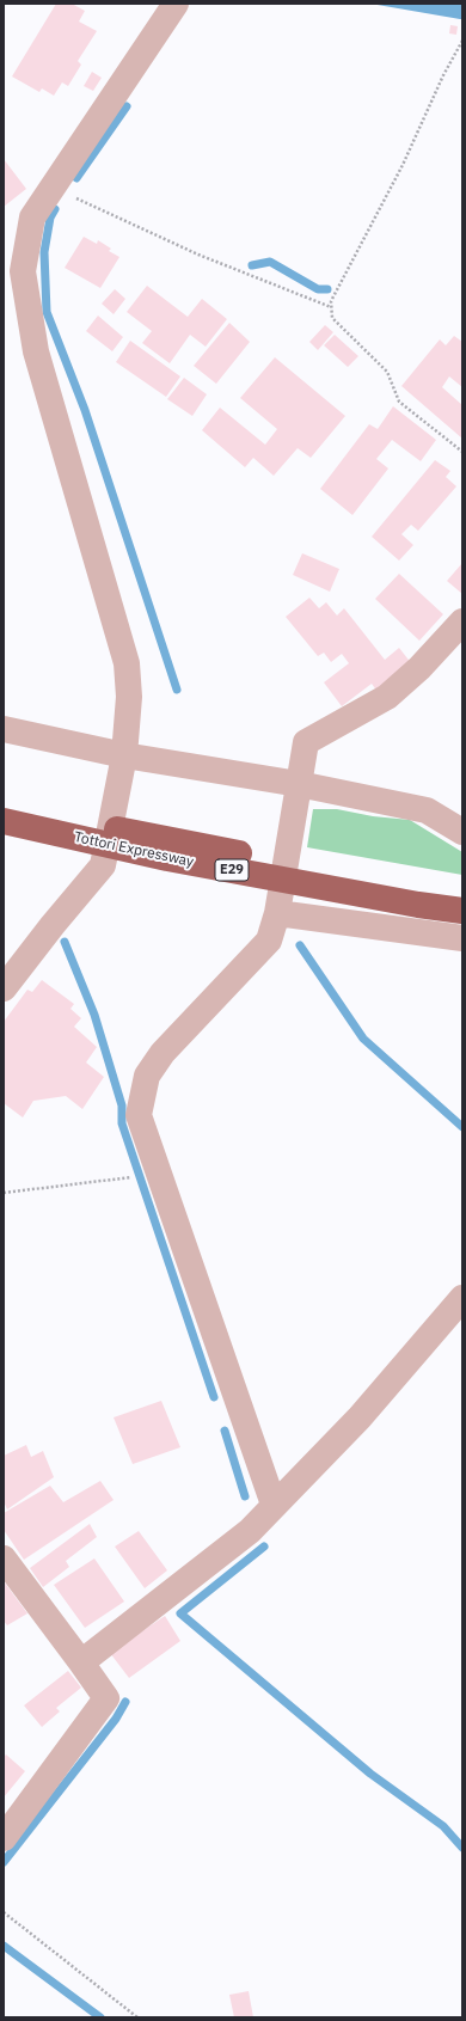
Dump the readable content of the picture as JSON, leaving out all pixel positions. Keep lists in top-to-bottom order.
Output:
{
  "streets": {
    "highway": ["Tottori Expressway", "E29"]
  }
}
